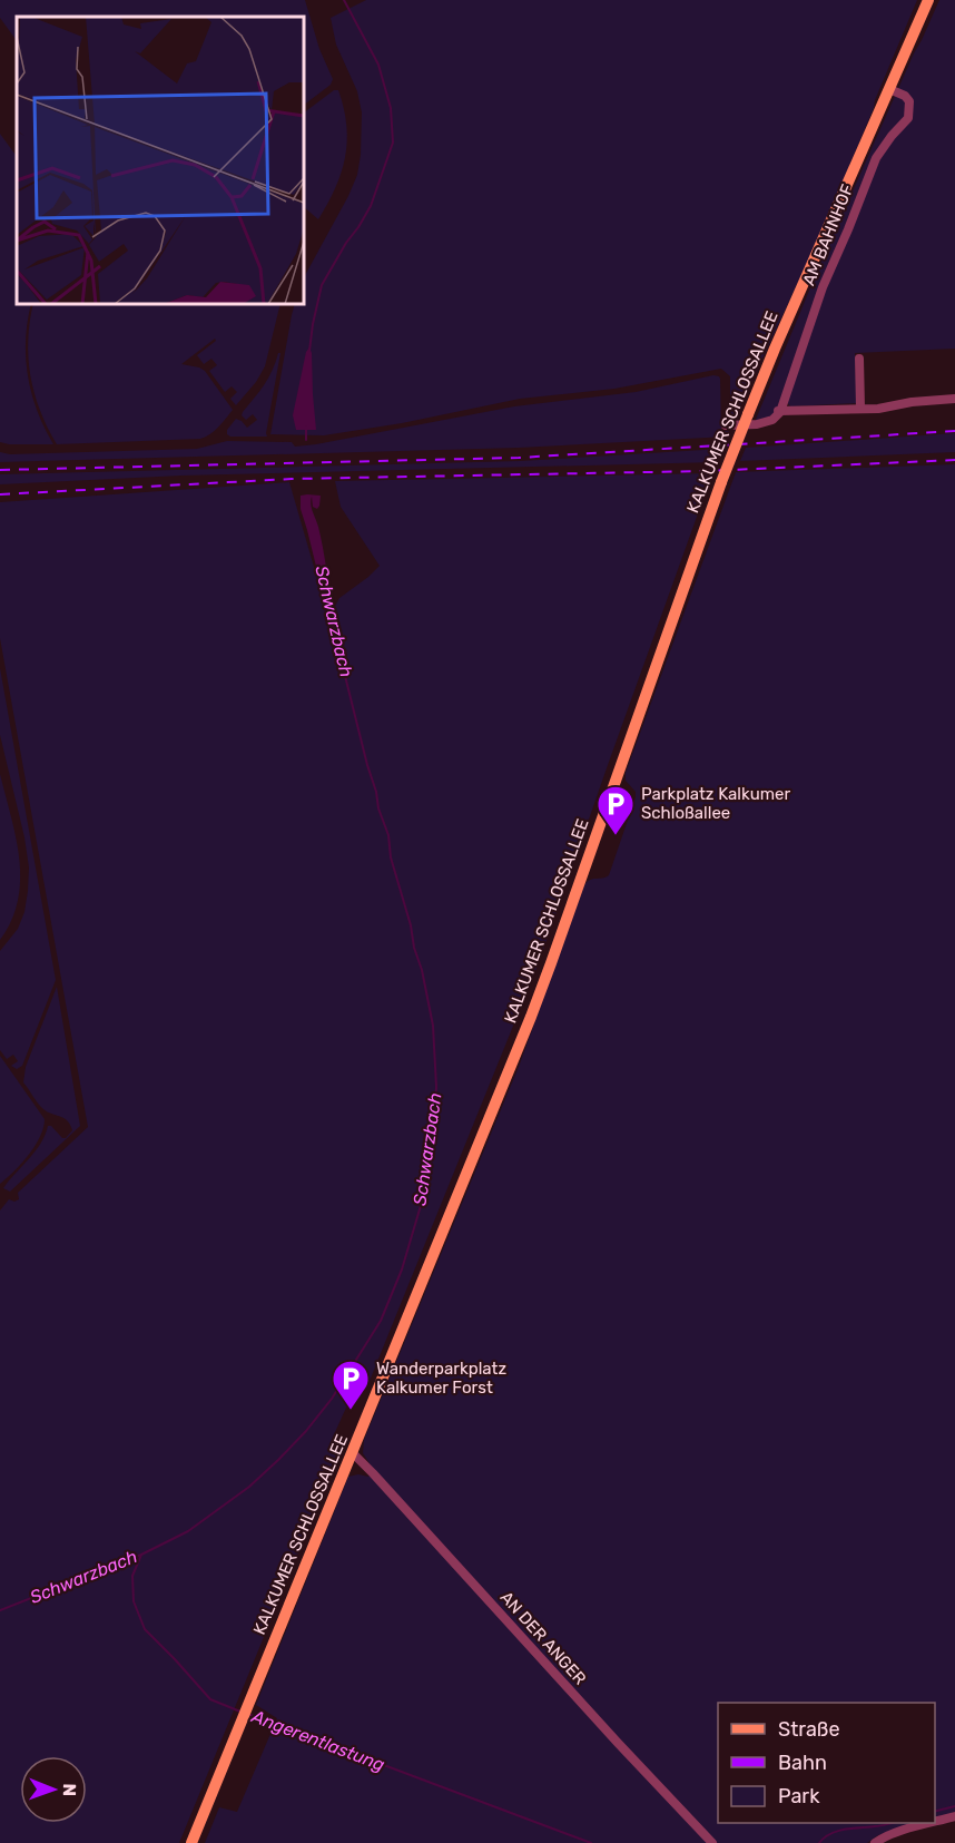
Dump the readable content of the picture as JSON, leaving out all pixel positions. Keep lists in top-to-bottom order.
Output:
{
  "streets": {
    "main road": ["KALKUMER SCHLOSSALLEE"],
    "street": ["AM BAHNHOF", "AN DER ANGER"]
  },
  "crossings": [
    ["AM BAHNHOF", "KALKUMER SCHLOSSALLEE"],
    ["KALKUMER SCHLOSSALLEE", "AN DER ANGER"]
  ],
  "water": ["Schwarzbach", "Angerentlastung"],
  "places": {
    "parking": ["Parkplatz Kalkumer Schloßallee", "Wanderparkplatz Kalkumer Forst"]
  },
  "legend": ["Straße", "Bahn", "Park"],
  "north": "right"
}
